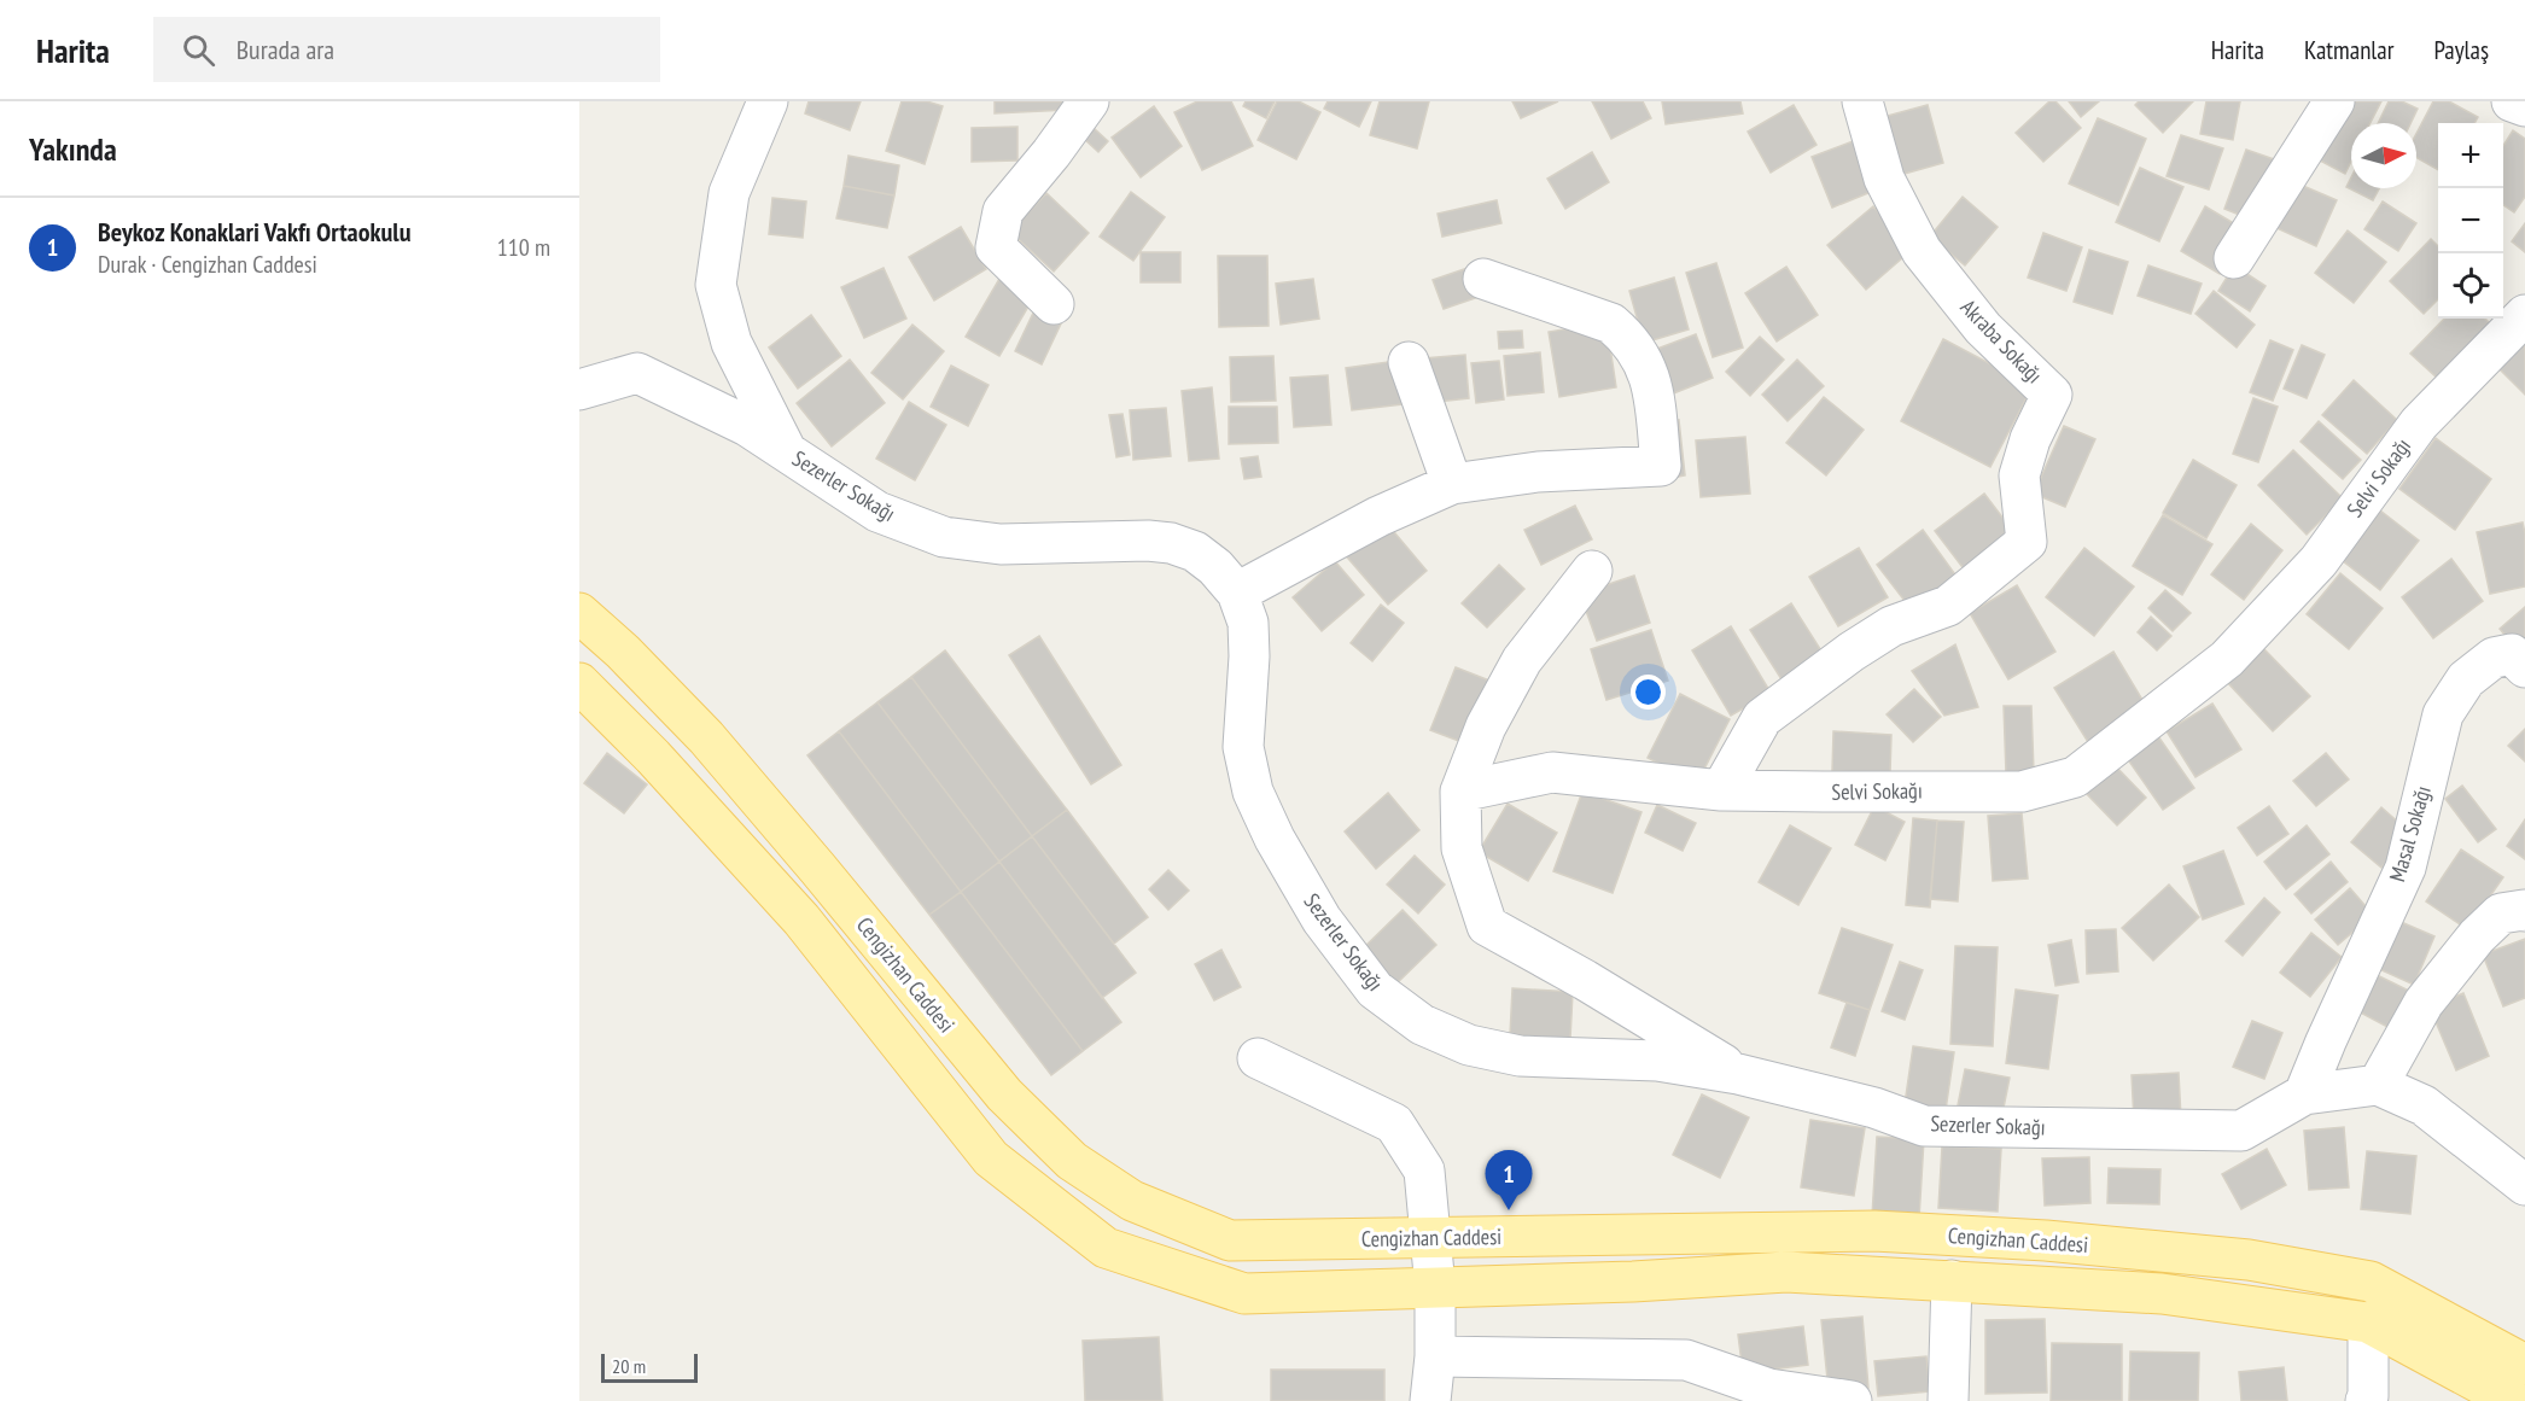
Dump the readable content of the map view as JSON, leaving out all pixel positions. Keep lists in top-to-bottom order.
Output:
{
  "streets": {
    "main road": ["Cengizhan Caddesi"],
    "street": [
      "Akraba Sokağı",
      "Selvi Sokağı",
      "Sezerler Sokağı",
      "Masal Sokağı"
    ]
  },
  "crossings": [
    ["Akraba Sokağı", "Selvi Sokağı"],
    ["Sezerler Sokağı", "Masal Sokağı"]
  ],
  "scale_bar": "20 m",
  "north": "right",
  "page": {
    "header": "Harita",
    "search": "Burada ara",
    "nav": ["Harita", "Katmanlar", "Paylaş"],
    "heading": "Yakında",
    "map_buttons": ["+", "−"],
    "list": [
      {
        "mark": "1",
        "name": "Beykoz Konaklari Vakfı Ortaokulu",
        "note": "Durak · Cengizhan Caddesi",
        "value": "110 m"
      }
    ],
    "pins": "1",
    "scale": "20 m"
  }
}
